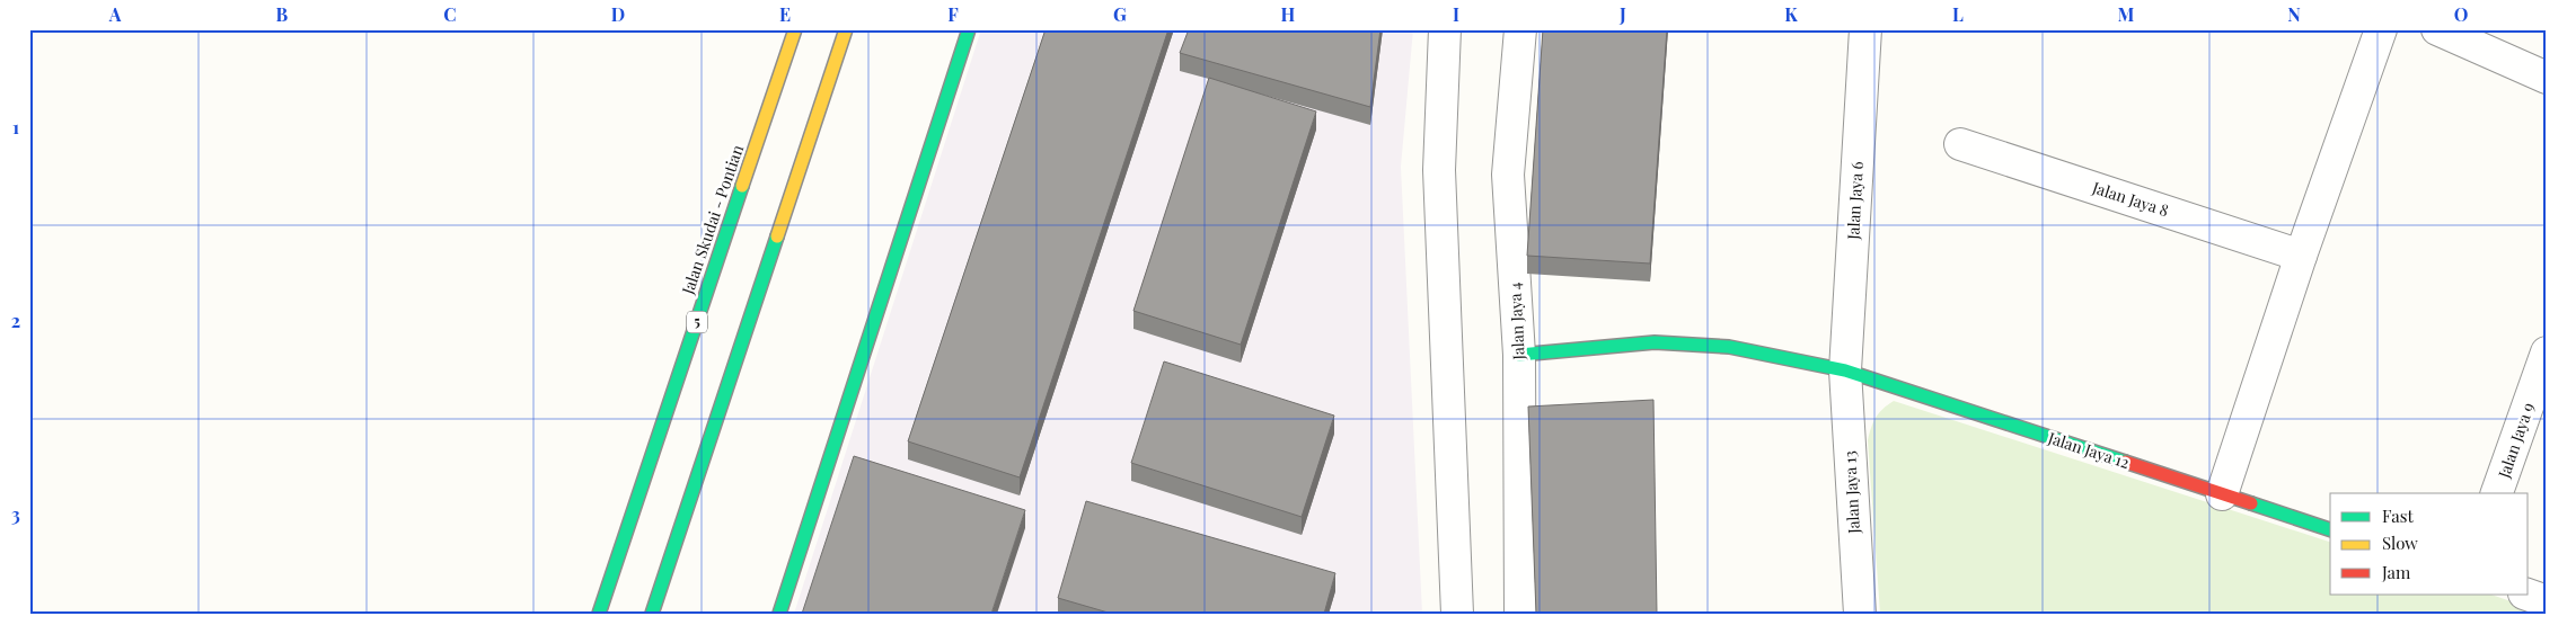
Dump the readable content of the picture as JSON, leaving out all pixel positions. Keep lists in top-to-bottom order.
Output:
{
  "streets": {
    "main road": ["Jalan Skudai - Pontian", "5", "Jalan Jaya 12"],
    "street": [
      "Jalan Jaya 8",
      "Jalan Jaya 6",
      "Jalan Jaya 4",
      "Jalan Jaya 9",
      "Jalan Jaya 13"
    ]
  },
  "crossings": [
    ["Jalan Jaya 6", "Jalan Jaya 12"],
    ["Jalan Jaya 6", "Jalan Jaya 13"],
    ["Jalan Jaya 4", "Jalan Jaya 12"],
    ["Jalan Jaya 12", "Jalan Jaya 13"]
  ],
  "legend": ["Fast", "Slow", "Jam"],
  "grid": {
    "columns": [
      "A",
      "B",
      "C",
      "D",
      "E",
      "F",
      "G",
      "H",
      "I",
      "J",
      "K",
      "L",
      "M",
      "N",
      "O"
    ],
    "rows": ["1", "2", "3"]
  }
}
